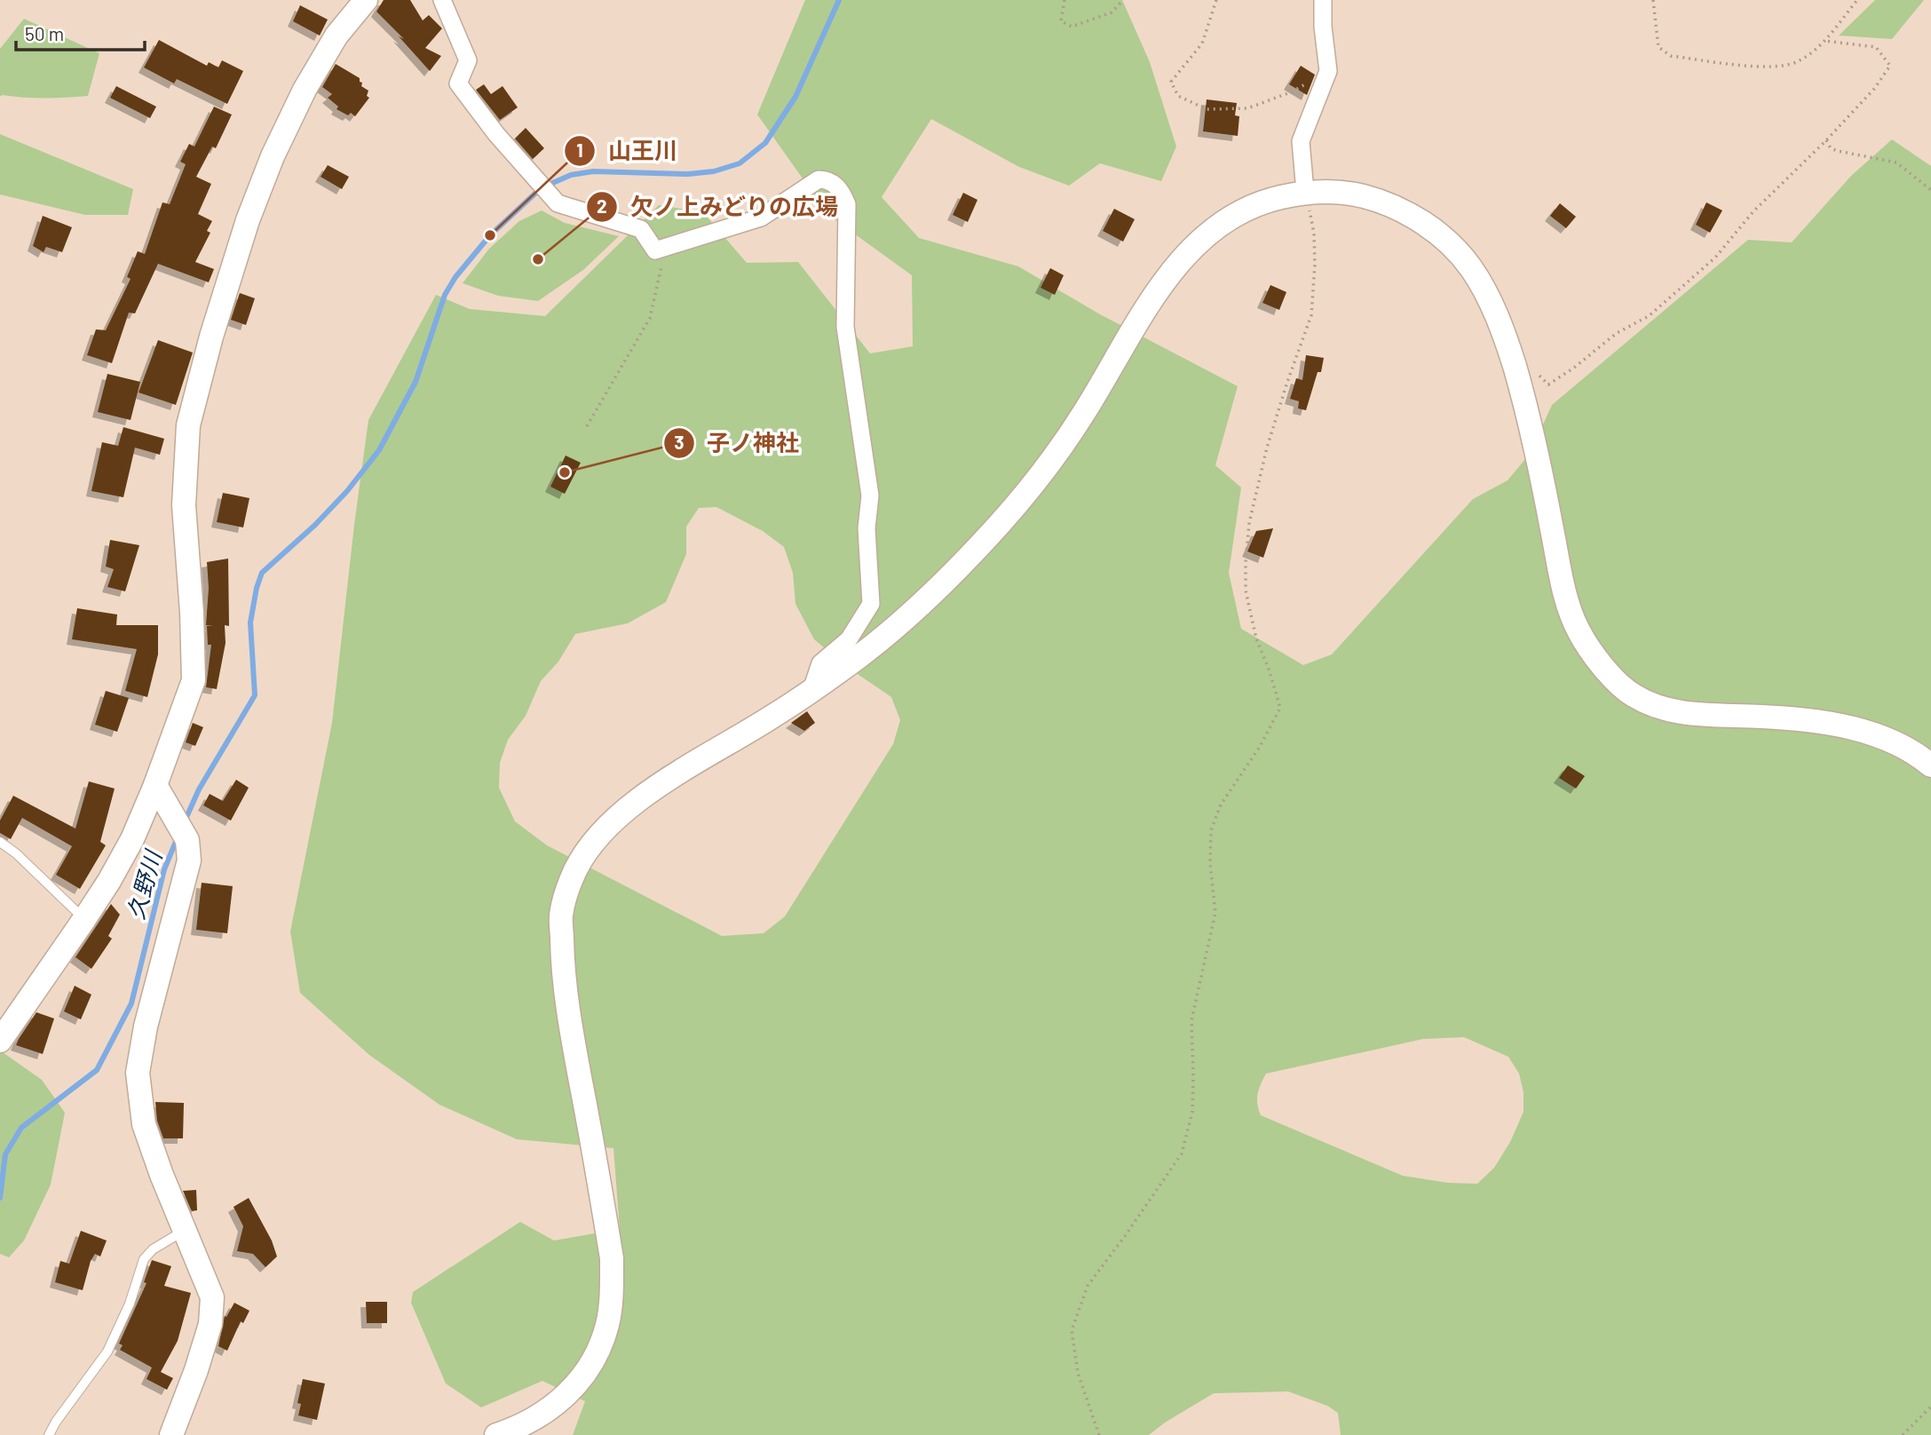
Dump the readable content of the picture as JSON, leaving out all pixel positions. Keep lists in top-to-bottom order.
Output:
{
  "water": ["久野川"],
  "places": ["山王川", "欠ノ上みどりの広場", "子ノ神社"],
  "scale_bar": "50 m"
}
